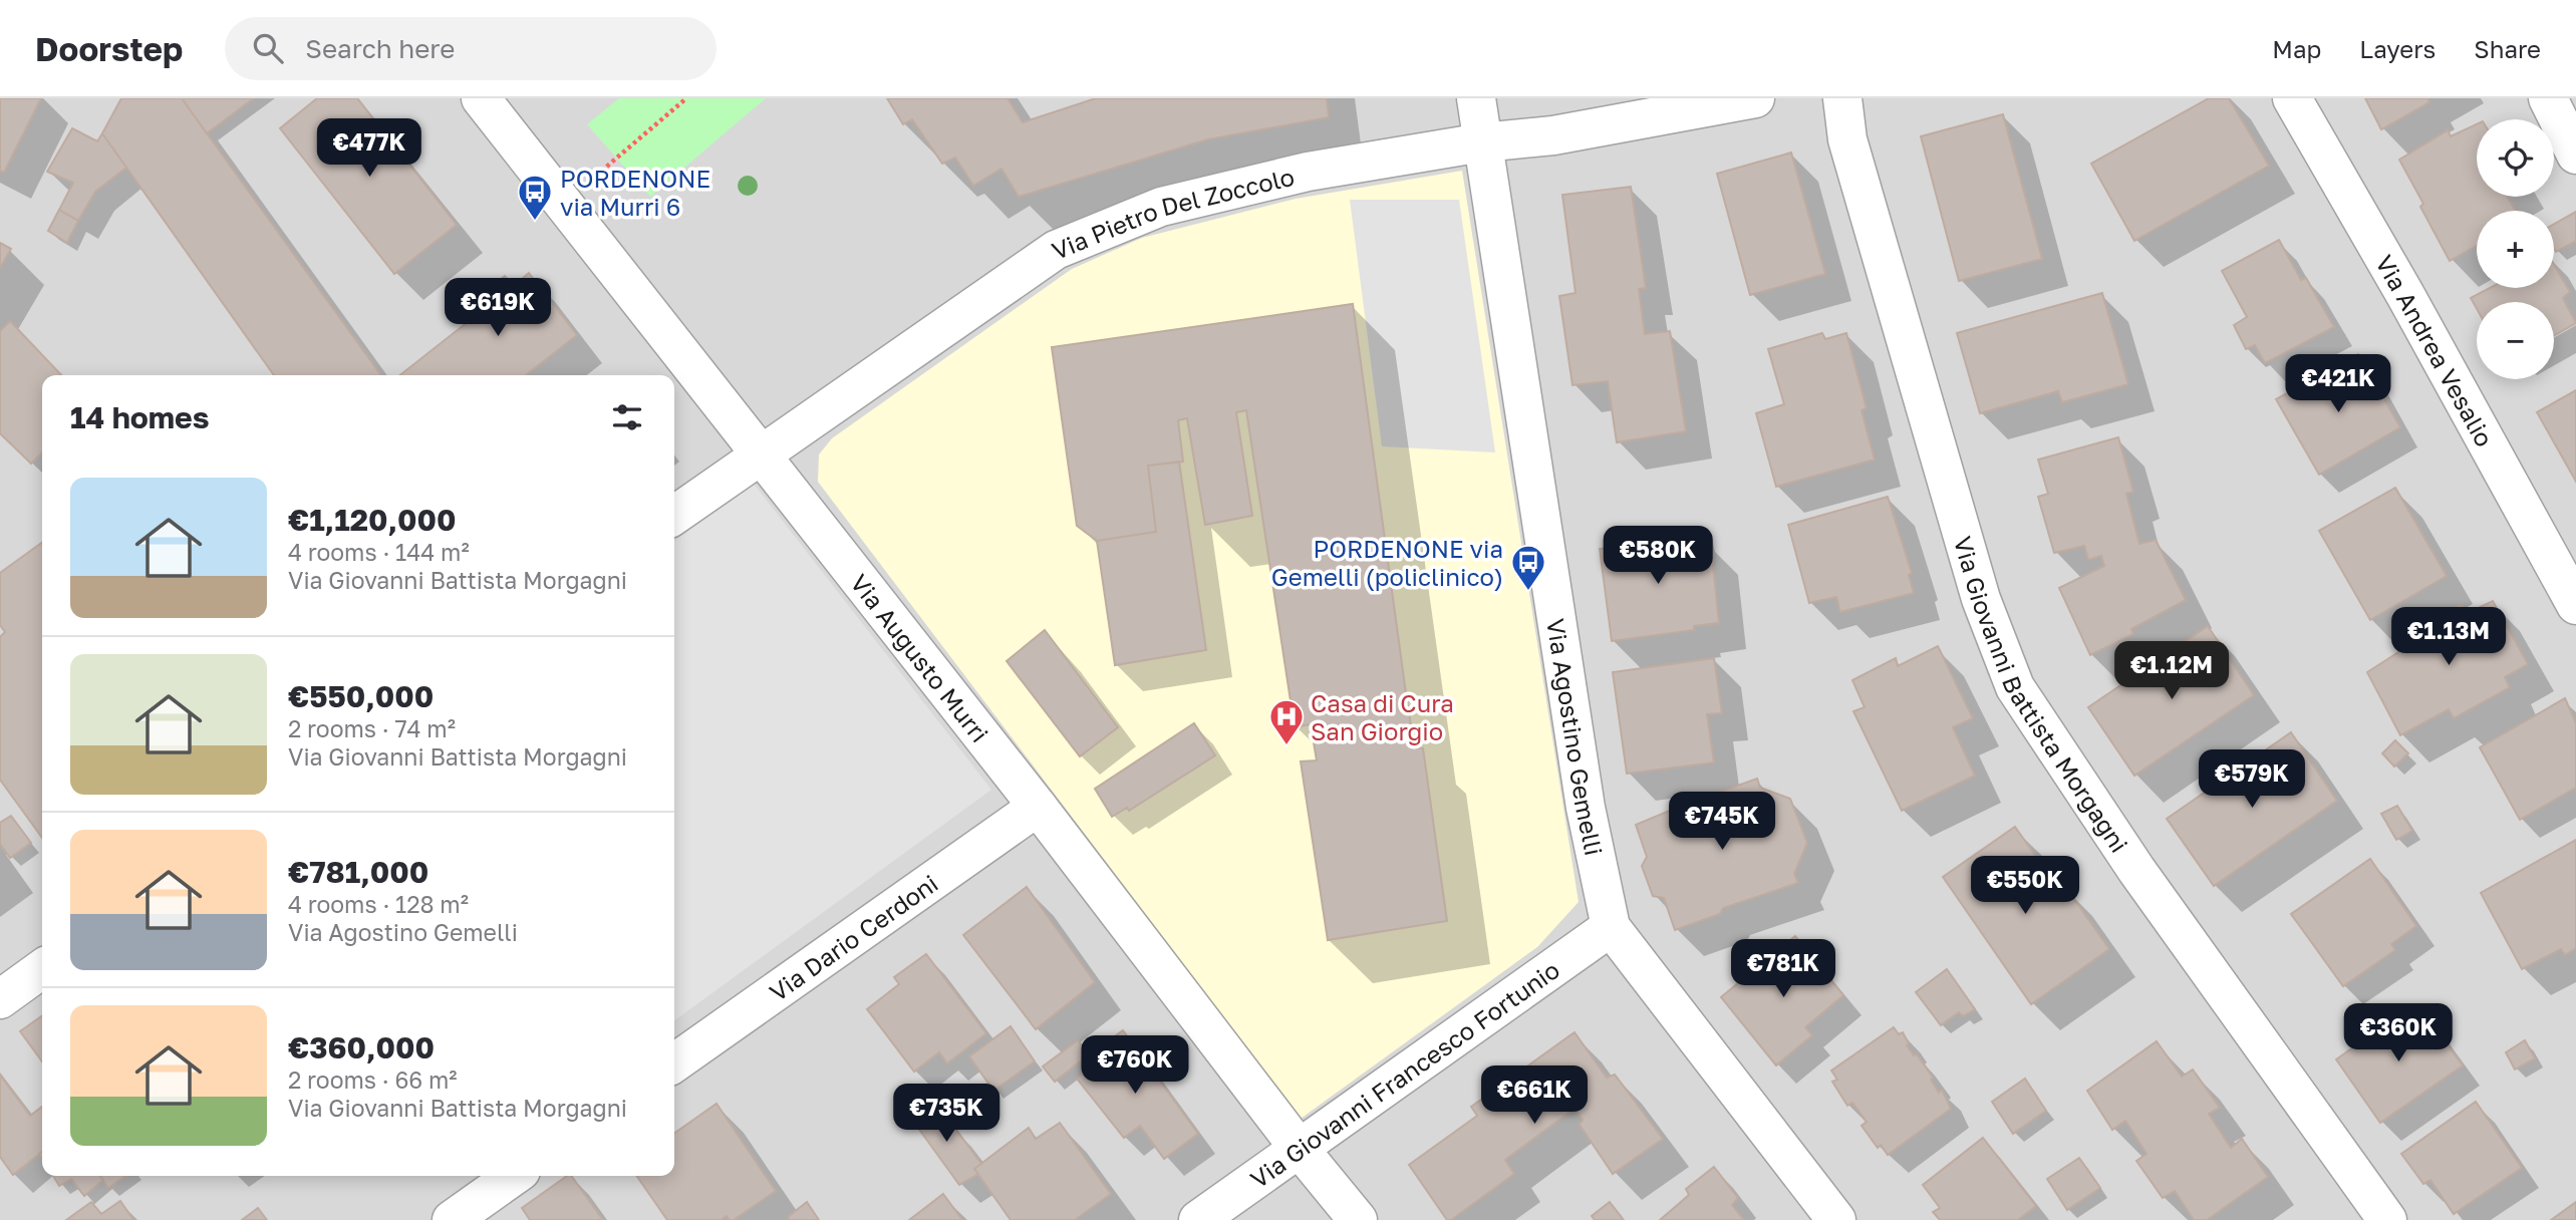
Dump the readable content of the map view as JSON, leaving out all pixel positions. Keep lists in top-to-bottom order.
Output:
{
  "streets": {
    "street": [
      "Via Pietro Del Zoccolo",
      "Via Andrea Vesalio",
      "Via Augusto Murri",
      "Via Giovanni Battista Morgagni",
      "Via Agostino Gemelli",
      "Via Dario Cerdoni",
      "Via Giovanni Francesco Fortunio"
    ]
  },
  "crossings": [
    ["Via Pietro Del Zoccolo", "Via Augusto Murri"],
    ["Via Pietro Del Zoccolo", "Via Agostino Gemelli"],
    ["Via Augusto Murri", "Via Dario Cerdoni"],
    ["Via Augusto Murri", "Via Giovanni Francesco Fortunio"],
    ["Via Agostino Gemelli", "Via Giovanni Francesco Fortunio"]
  ],
  "places": {
    "bus stop": ["PORDENONE via Murri 6", "PORDENONE via Gemelli (policlinico)"],
    "hospital": ["Casa di Cura San Giorgio"]
  },
  "page": {
    "header": "Doorstep",
    "search": "Search here",
    "nav": ["Map", "Layers", "Share"],
    "price": [
      "€477K",
      "€619K",
      "€421K",
      "€580K",
      "€1.13M",
      "€1.12M",
      "€579K",
      "€745K",
      "€550K",
      "€781K",
      "€360K",
      "€760K",
      "€661K",
      "€735K"
    ],
    "map_buttons": ["+", "−"],
    "heading": "14 homes",
    "list": [
      {
        "name": "€1,120,000",
        "note": "4 rooms · 144 m² · Via Giovanni Battista Morgagni"
      },
      {
        "name": "€550,000",
        "note": "2 rooms · 74 m² · Via Giovanni Battista Morgagni"
      },
      {
        "name": "€781,000",
        "note": "4 rooms · 128 m² · Via Agostino Gemelli"
      },
      {
        "name": "€360,000",
        "note": "2 rooms · 66 m² · Via Giovanni Battista Morgagni"
      }
    ]
  }
}
